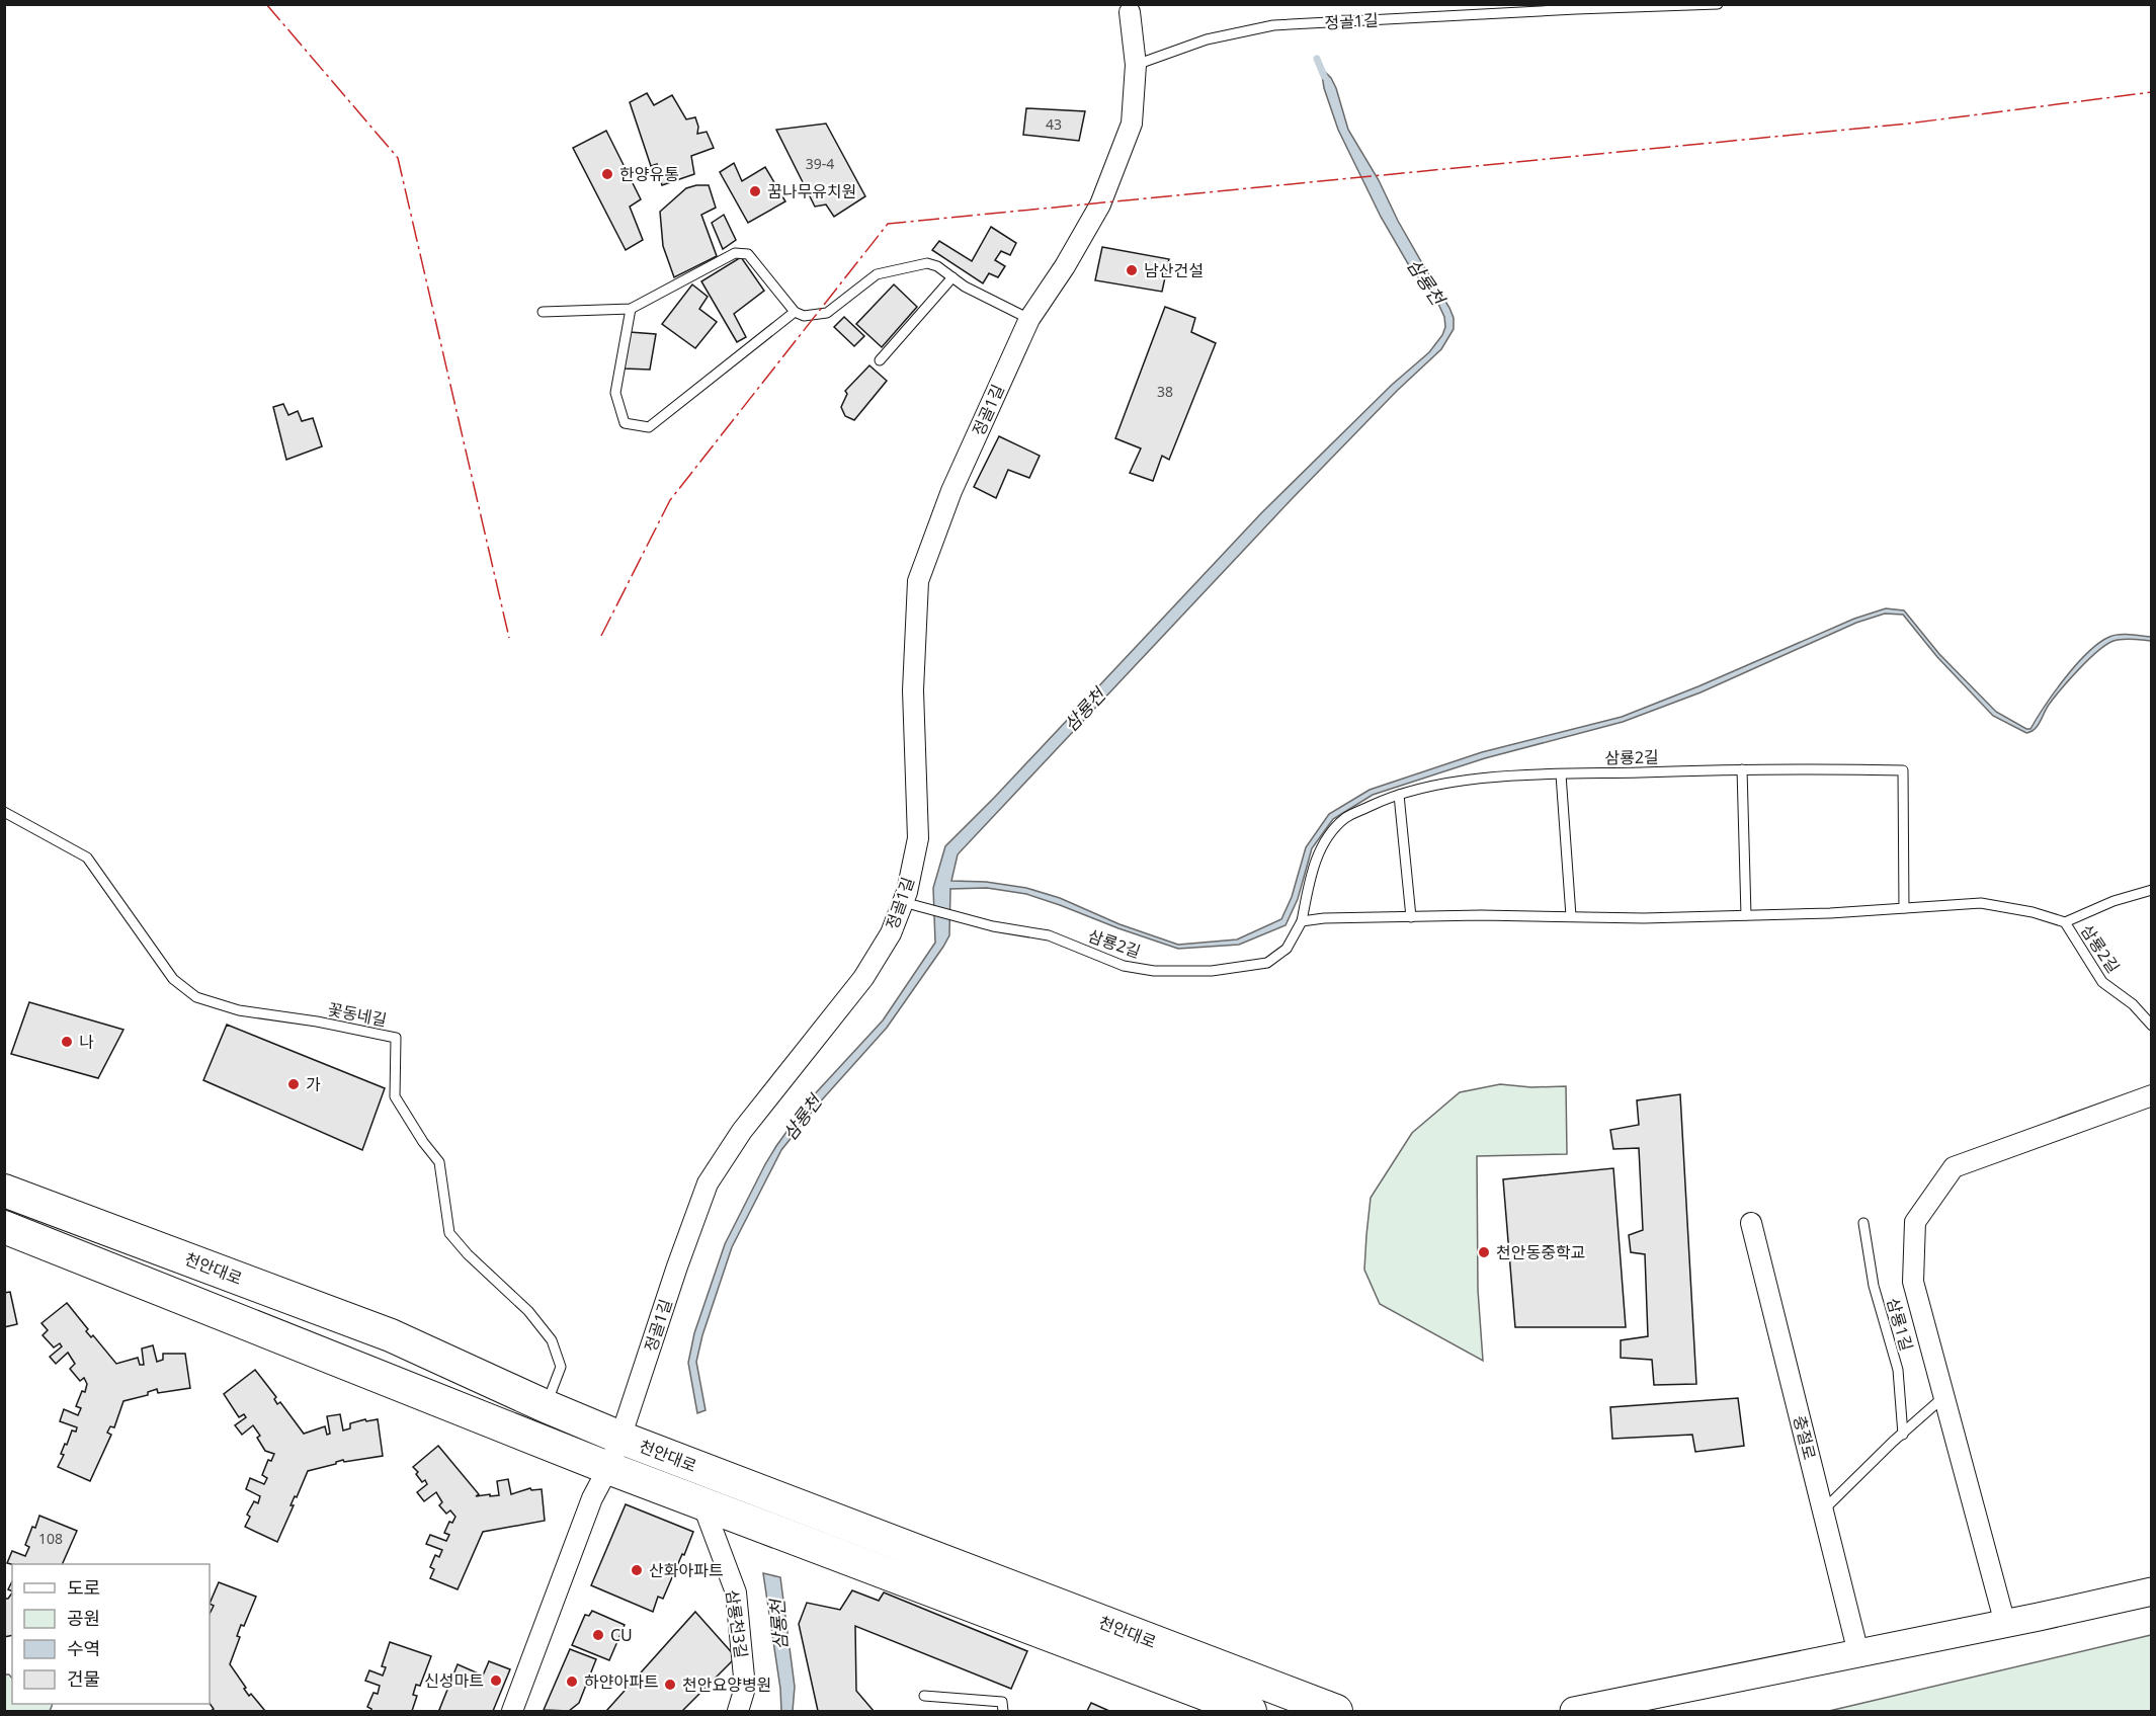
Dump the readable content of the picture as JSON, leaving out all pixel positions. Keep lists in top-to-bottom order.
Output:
{
  "streets": {
    "main road": ["천안대로"],
    "street": ["정골1길", "충절로", "삼룡천3길"],
    "lane": ["삼룡2길", "꽃동네길", "삼룡1길"]
  },
  "crossings": [
    ["정골1길", "삼룡2길"],
    ["정골1길", "천안대로"],
    ["꽃동네길", "천안대로"],
    ["천안대로", "삼룡천3길"]
  ],
  "water": ["삼룡천"],
  "places": [
    "한양유통",
    "꿈나무유치원",
    "남산건설",
    "나",
    "가",
    "천안동중학교",
    "산화아파트",
    "CU",
    "신성마트",
    "하얀아파트",
    "천안요양병원"
  ],
  "house_numbers": [
    "43",
    "39-4",
    "38",
    "108"
  ],
  "legend": [
    "도로",
    "공원",
    "수역",
    "건물"
  ]
}
